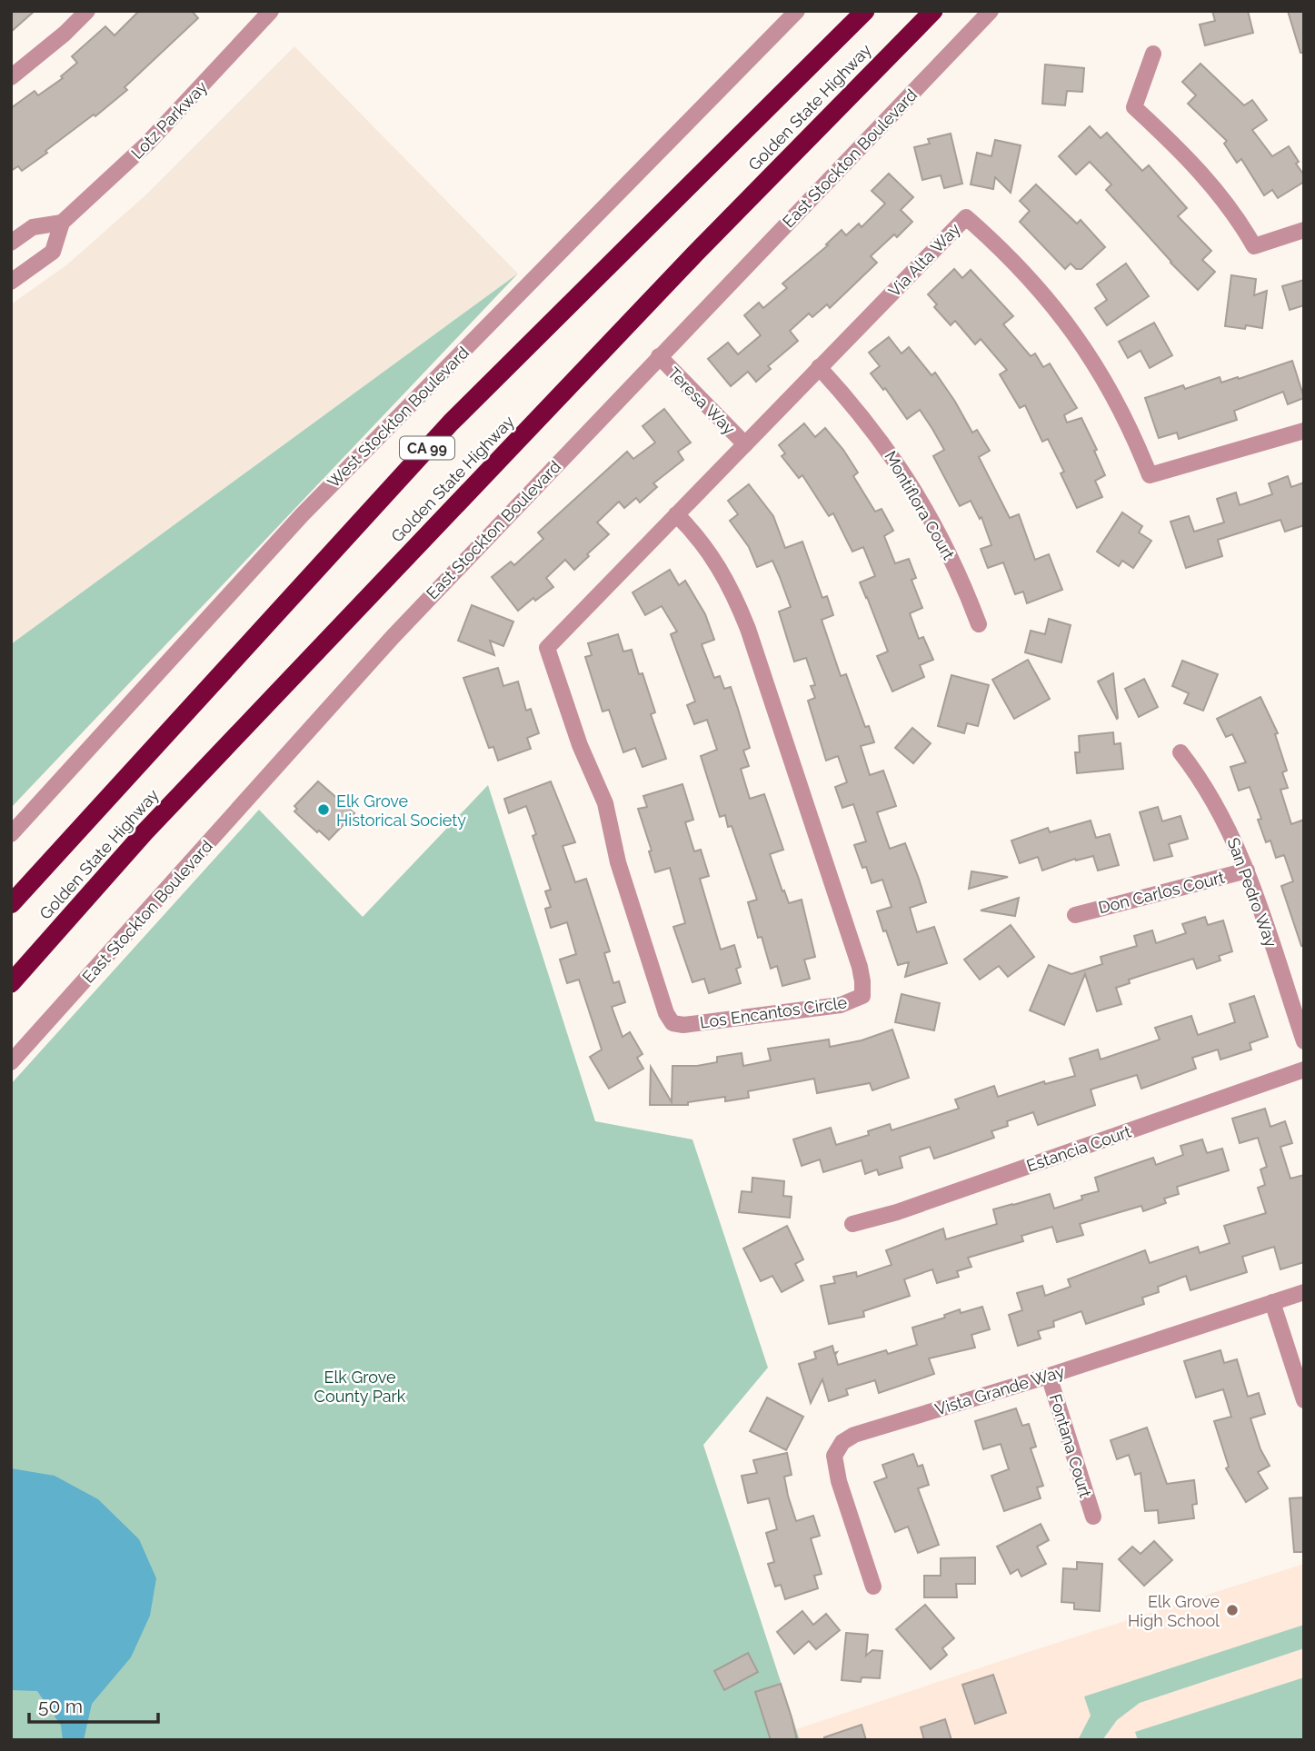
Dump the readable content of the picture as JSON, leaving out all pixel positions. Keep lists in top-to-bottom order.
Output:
{
  "streets": {
    "highway": ["Golden State Highway", "CA 99"],
    "street": [
      "Lotz Parkway",
      "East Stockton Boulevard",
      "Via Alta Way",
      "Teresa Way",
      "West Stockton Boulevard",
      "Montiflora Court",
      "Don Carlos Court",
      "San Pedro Way",
      "Los Encantos Circle",
      "Estancia Court",
      "Vista Grande Way",
      "Fontana Court"
    ]
  },
  "crossings": [
    ["East Stockton Boulevard", "Teresa Way"],
    ["Via Alta Way", "Teresa Way"],
    ["Via Alta Way", "Montiflora Court"],
    ["Via Alta Way", "Los Encantos Circle"],
    ["Don Carlos Court", "San Pedro Way"],
    ["Vista Grande Way", "Fontana Court"]
  ],
  "parks": ["Elk Grove County Park"],
  "places": ["Elk Grove Historical Society", "Elk Grove High School"],
  "scale_bar": "50 m"
}
